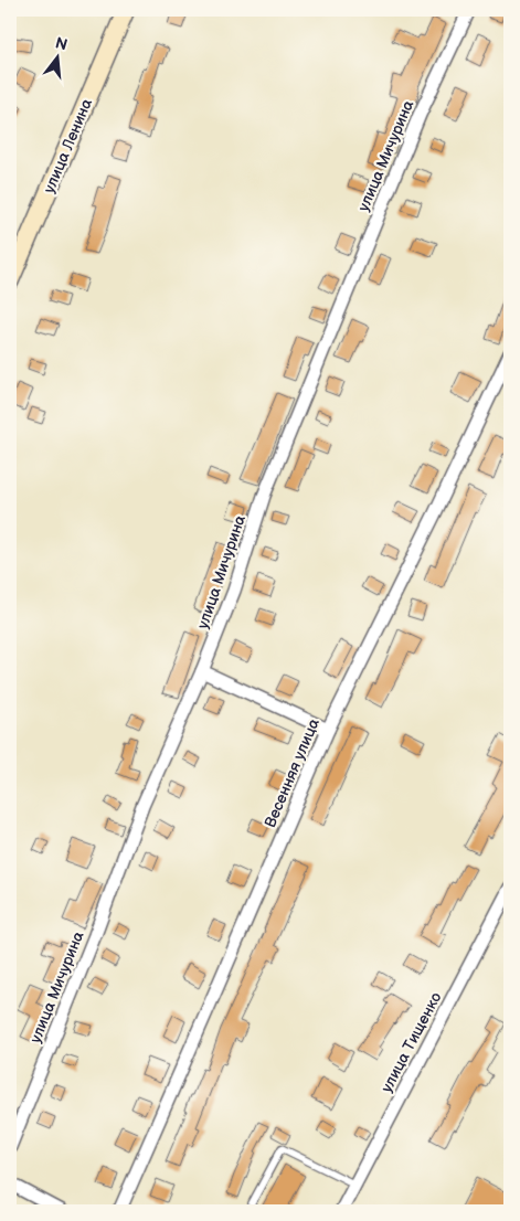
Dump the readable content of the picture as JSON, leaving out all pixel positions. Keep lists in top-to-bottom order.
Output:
{
  "streets": {
    "main road": ["улица Ленина"],
    "street": ["улица Мичурина", "Весенняя улица", "улица Тищенко"]
  },
  "north": "top"
}
